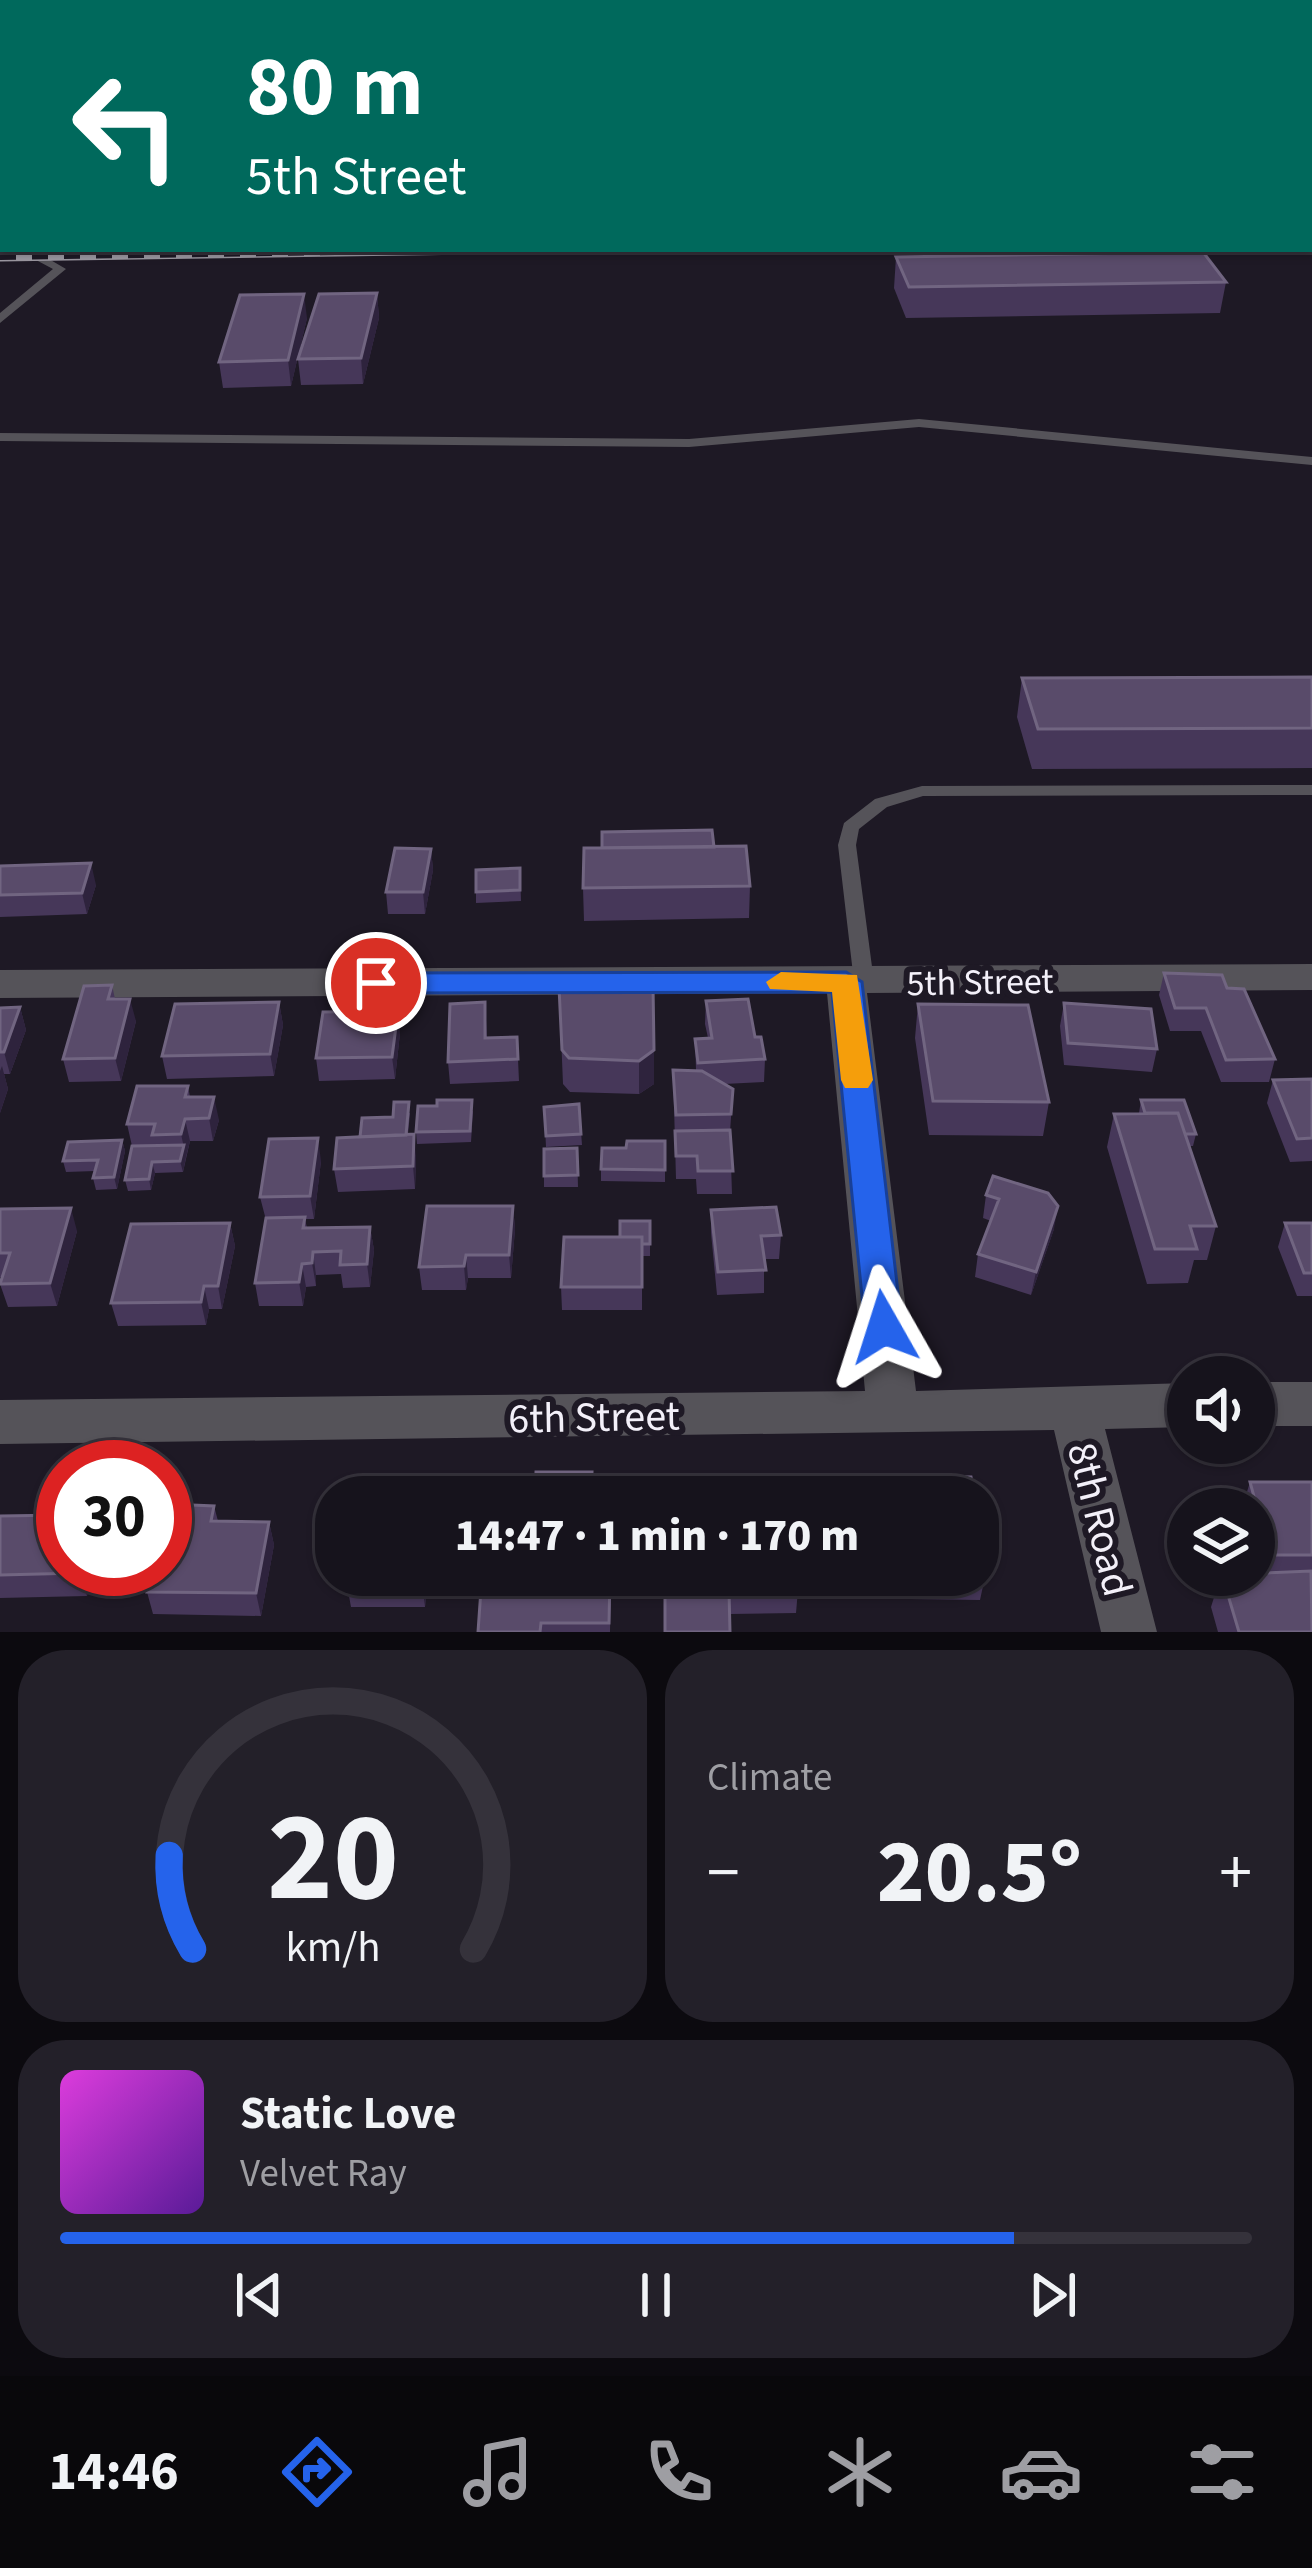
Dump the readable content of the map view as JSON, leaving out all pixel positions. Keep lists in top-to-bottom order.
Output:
{
  "streets": {
    "street": ["5th Street", "6th Street", "8th Road"]
  },
  "crossings": [
    ["6th Street", "8th Road"]
  ],
  "page": {
    "turn": ["80 m", "5th Street"],
    "limit": "30",
    "trip": "14:47 · 1 min · 170 m",
    "tile": "Climate",
    "heat": ["−", "20.5°", "+"],
    "song": ["Static Love", "Velvet Ray"],
    "tabs": "14:46",
    "gauge": ["20", "km/h"]
  }
}
